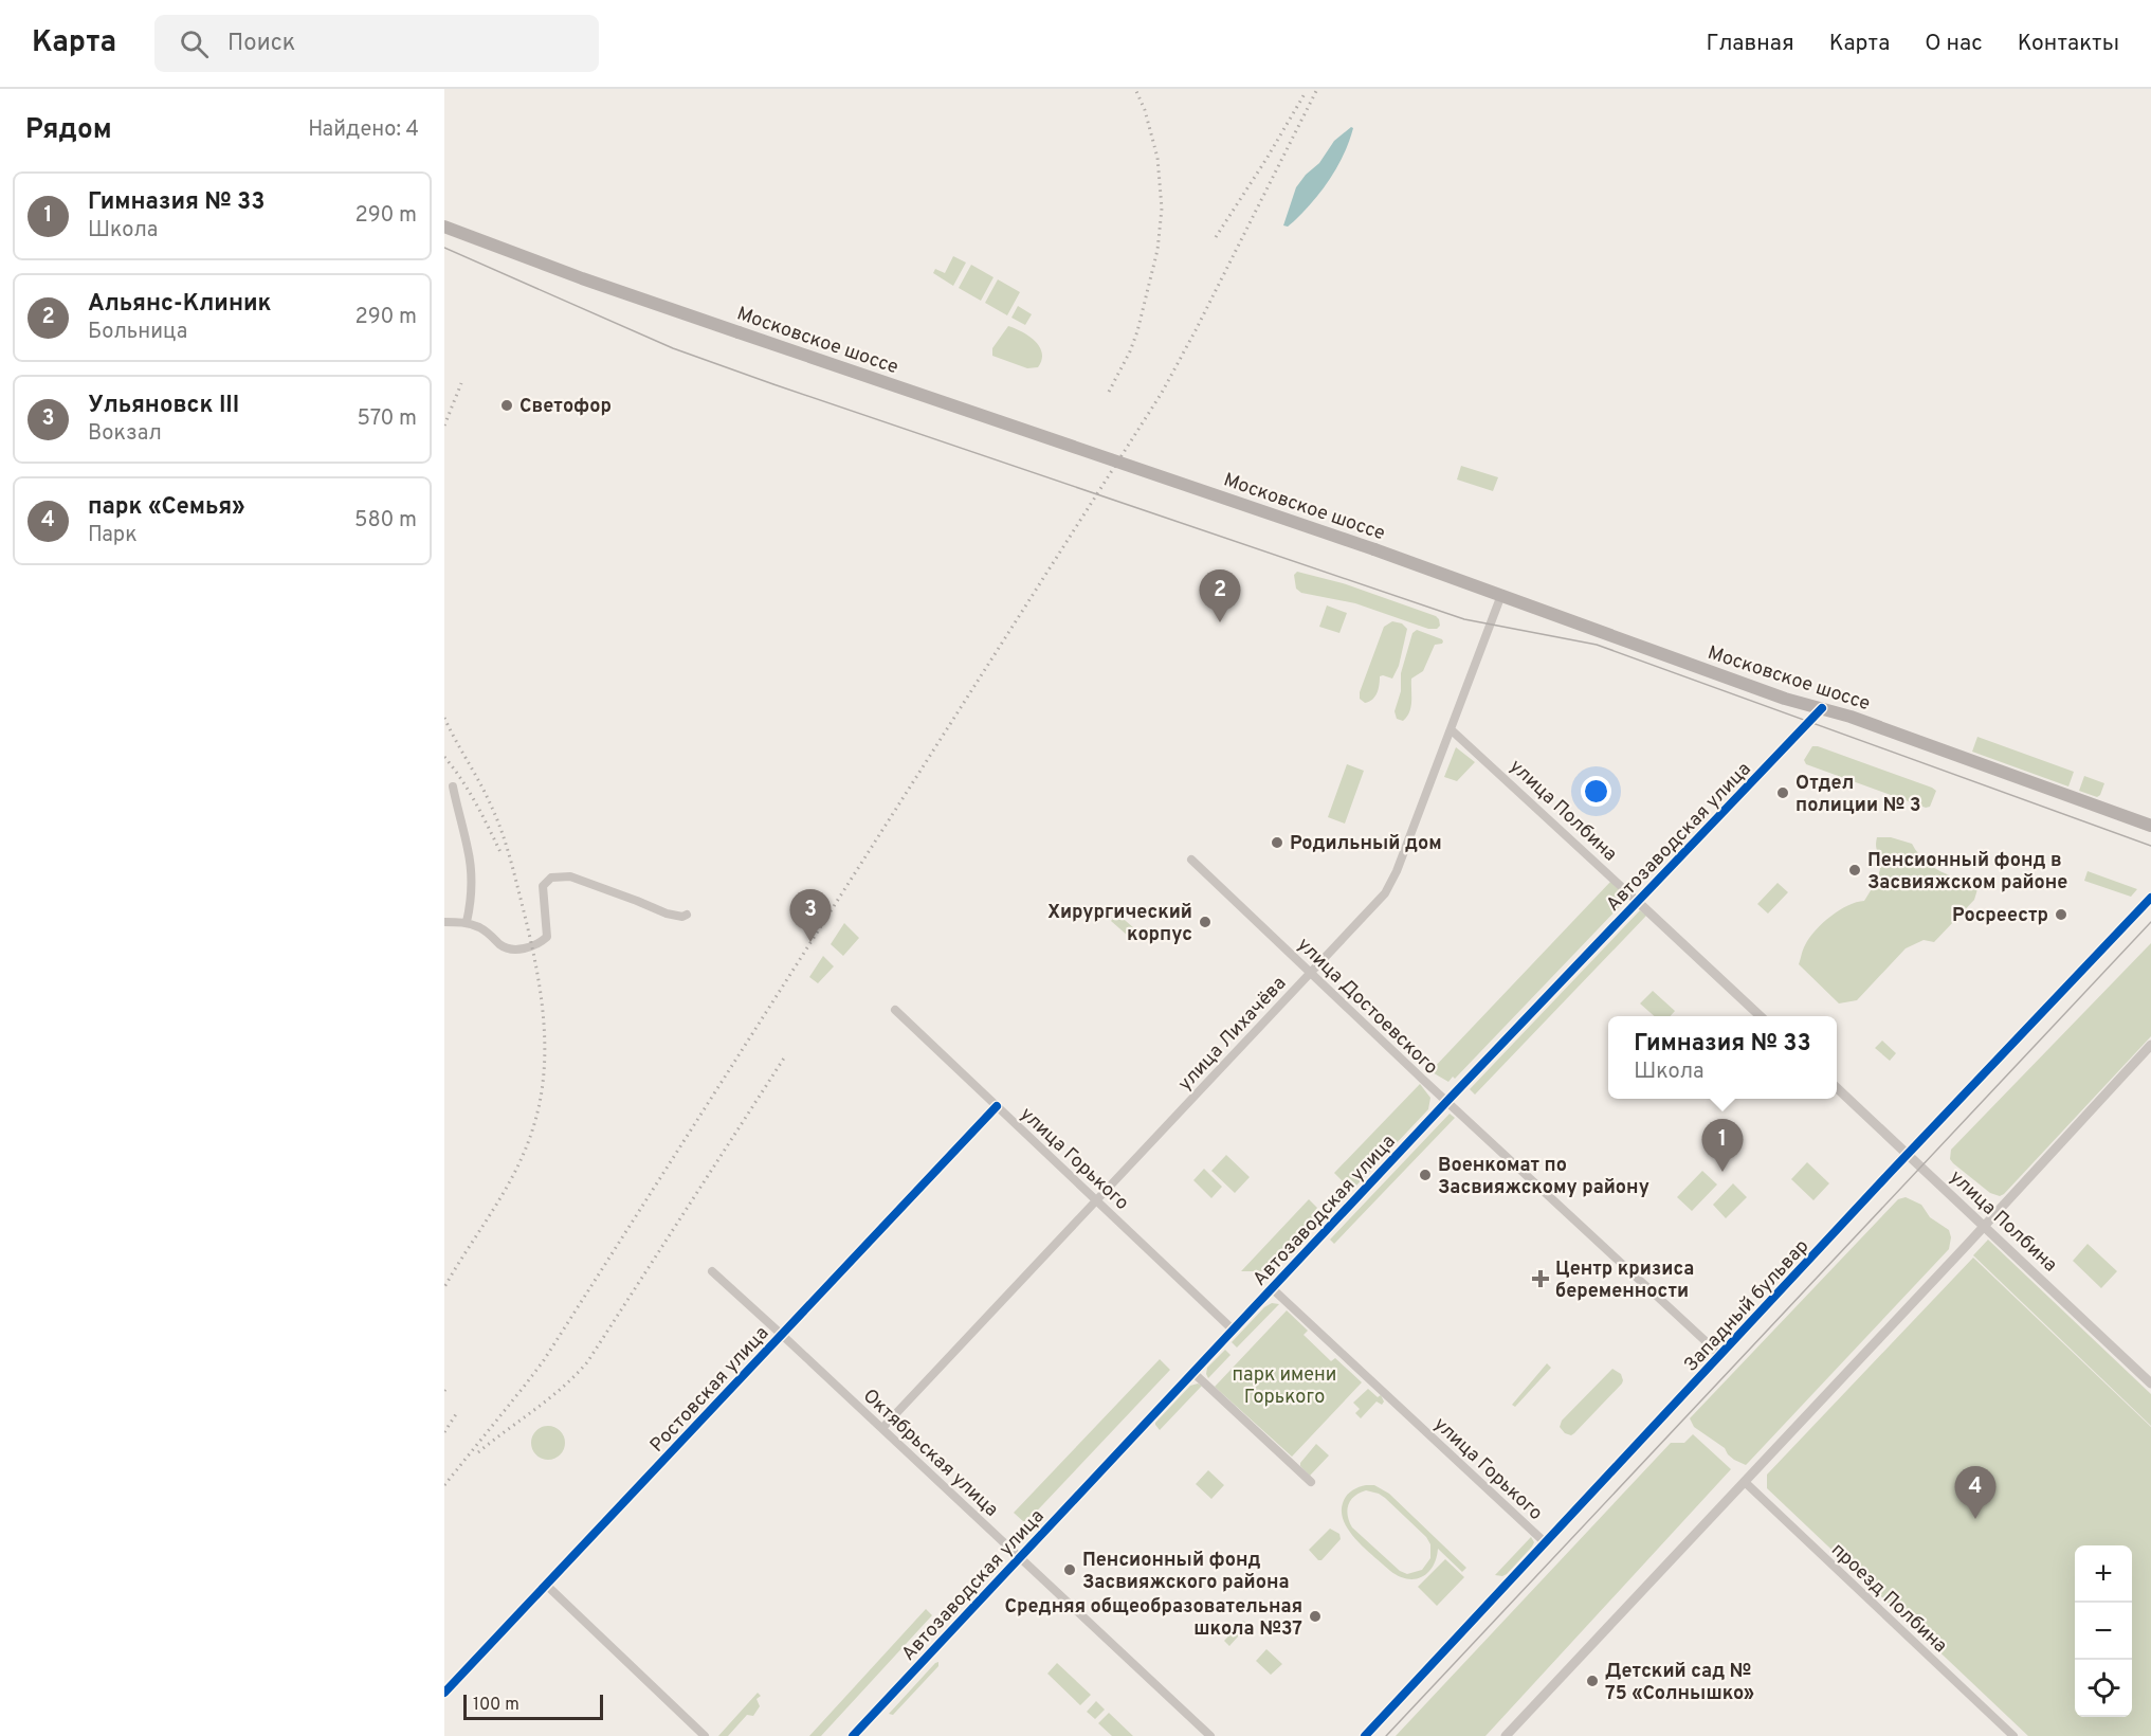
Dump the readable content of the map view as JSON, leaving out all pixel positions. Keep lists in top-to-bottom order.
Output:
{
  "streets": {
    "main road": ["Московское шоссе"],
    "street": [
      "улица Полбина",
      "Автозаводская улица",
      "улица Достоевского",
      "улица Лихачёва",
      "улица Горького",
      "Западный бульвар",
      "Ростовская улица",
      "Октябрьская улица",
      "проезд Полбина"
    ]
  },
  "crossings": [
    ["Московское шоссе", "Автозаводская улица"],
    ["Московское шоссе", "улица Лихачёва"],
    ["улица Полбина", "Автозаводская улица"],
    ["улица Полбина", "улица Лихачёва"],
    ["улица Полбина", "Западный бульвар"],
    ["Автозаводская улица", "улица Достоевского"],
    ["Автозаводская улица", "улица Горького"],
    ["Автозаводская улица", "Октябрьская улица"],
    ["улица Достоевского", "улица Лихачёва"],
    ["улица Достоевского", "Западный бульвар"],
    ["улица Лихачёва", "улица Горького"],
    ["улица Лихачёва", "Октябрьская улица"],
    ["улица Горького", "Западный бульвар"],
    ["улица Горького", "Ростовская улица"],
    ["Ростовская улица", "Октябрьская улица"]
  ],
  "parks": ["парк имени Горького"],
  "places": {
    "other": [
      "Светофор",
      "Отдел полиции № 3",
      "Родильный дом",
      "Пенсионный фонд в Засвияжском районе",
      "Росреестр",
      "Хирургический корпус",
      "Военкомат по Засвияжскому району",
      "Пенсионный фонд Засвияжского района",
      "Средняя общеобразовательная школа №37",
      "Детский сад № 75 «Солнышко»"
    ],
    "health": ["Центр кризиса беременности"]
  },
  "scale_bar": "100 m",
  "page": {
    "header": "Карта",
    "search": "Поиск",
    "nav": [
      "Главная",
      "Карта",
      "О нас",
      "Контакты"
    ],
    "heading": ["Рядом", "Найдено: 4"],
    "list": [
      {
        "mark": "1",
        "name": "Гимназия № 33",
        "note": "Школа",
        "value": "290 m"
      },
      {
        "mark": "2",
        "name": "Альянс-Клиник",
        "note": "Больница",
        "value": "290 m"
      },
      {
        "mark": "3",
        "name": "Ульяновск III",
        "note": "Вокзал",
        "value": "570 m"
      },
      {
        "mark": "4",
        "name": "парк «Семья»",
        "note": "Парк",
        "value": "580 m"
      }
    ],
    "pins": [
      "2",
      "3",
      "1",
      "4"
    ],
    "popup": ["Гимназия № 33", "Школа"],
    "map_buttons": ["+", "−"],
    "scale": "100 m"
  }
}
